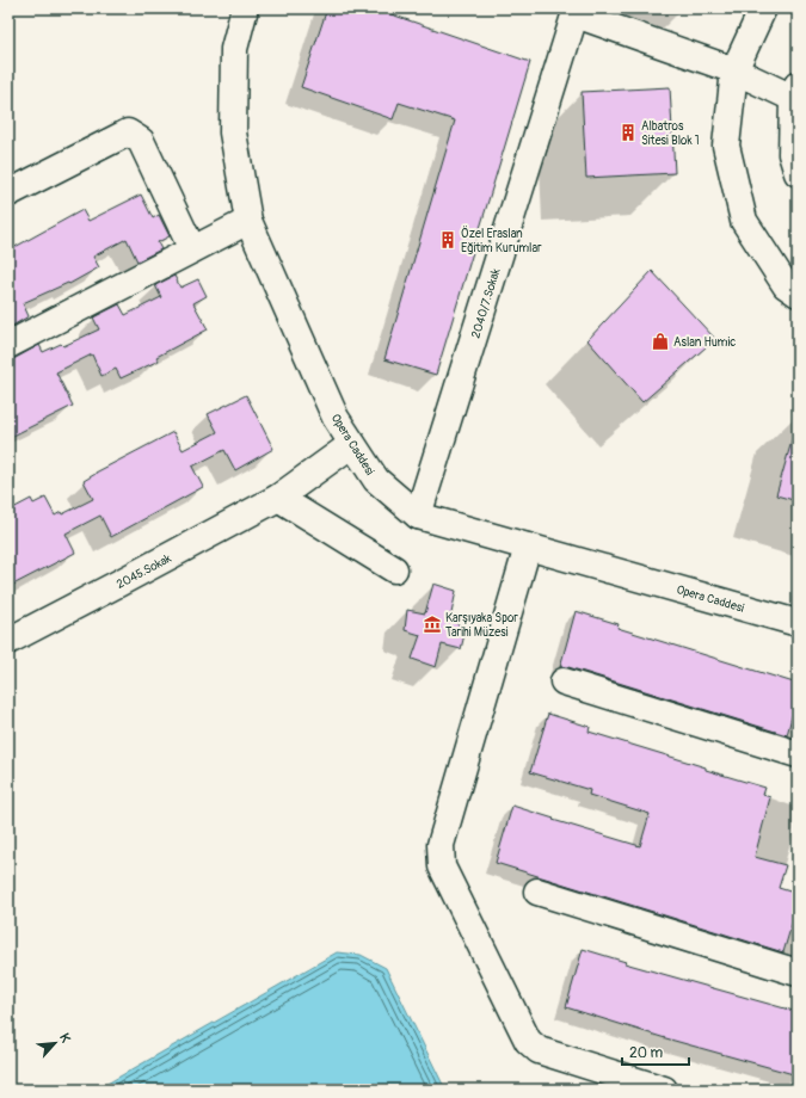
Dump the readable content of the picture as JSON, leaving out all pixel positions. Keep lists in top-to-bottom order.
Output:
{
  "streets": {
    "street": ["2040/7.Sokak", "Opera Caddesi", "2045.Sokak"]
  },
  "crossings": [
    ["2040/7.Sokak", "Opera Caddesi"],
    ["Opera Caddesi", "2045.Sokak"]
  ],
  "places": {
    "building": ["Albatros Sitesi Blok 1", "Özel Eraslan Eğitim Kurumlar"],
    "shop": ["Aslan Humic"],
    "museum": ["Karşıyaka Spor Tarihi Müzesi"]
  },
  "scale_bar": "20 m",
  "north": "top right"
}
